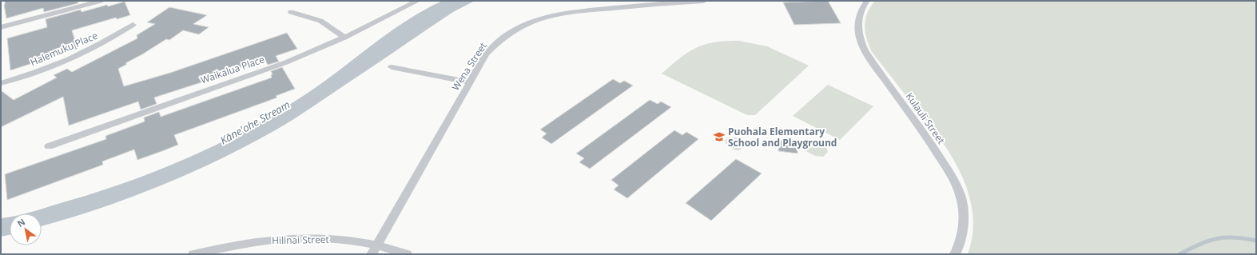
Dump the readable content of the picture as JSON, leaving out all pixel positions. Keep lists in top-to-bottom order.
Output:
{
  "streets": {
    "street": [
      "Halemuku Place",
      "Wena Street",
      "Waikalua Place",
      "Kulauli Street",
      "Hilinai Street"
    ]
  },
  "crossings": [
    ["Wena Street", "Hilinai Street"]
  ],
  "water": ["Kāne'ohe Stream"],
  "places": {
    "school or university": ["Puohala Elementary School and Playground"]
  },
  "north": "top left"
}
